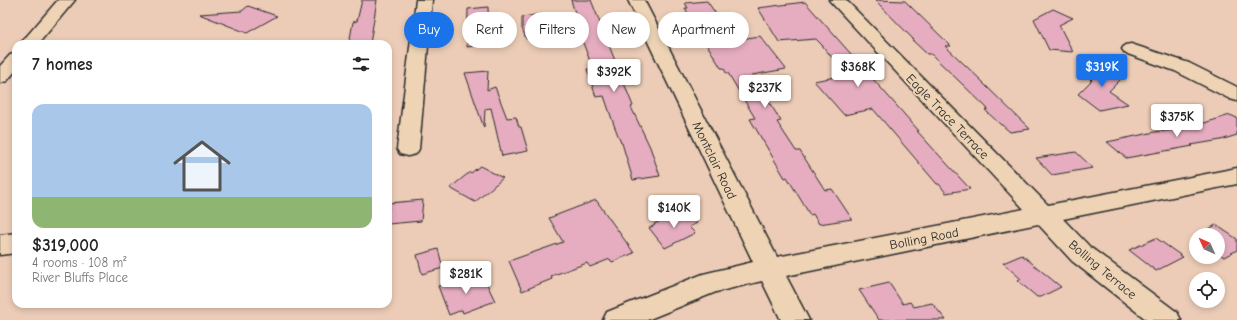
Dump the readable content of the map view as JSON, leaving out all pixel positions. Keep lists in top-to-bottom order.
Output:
{
  "streets": {
    "street": [
      "Eagle Trace Terrace",
      "Montclair Road",
      "Bolling Road",
      "Bolling Terrace"
    ]
  },
  "crossings": [
    ["Eagle Trace Terrace", "Bolling Road"],
    ["Eagle Trace Terrace", "Bolling Terrace"],
    ["Montclair Road", "Bolling Road"],
    ["Bolling Road", "Bolling Terrace"]
  ],
  "north": "top left",
  "page": {
    "chip": [
      "Buy",
      "Rent",
      "Filters",
      "New",
      "Apartment"
    ],
    "heading": "7 homes",
    "price": [
      "$368K",
      "$319K",
      "$392K",
      "$237K",
      "$375K",
      "$140K",
      "$281K"
    ],
    "list": [
      {
        "name": "$319,000",
        "note": "4 rooms · 108 m² · River Bluffs Place"
      }
    ]
  }
}
